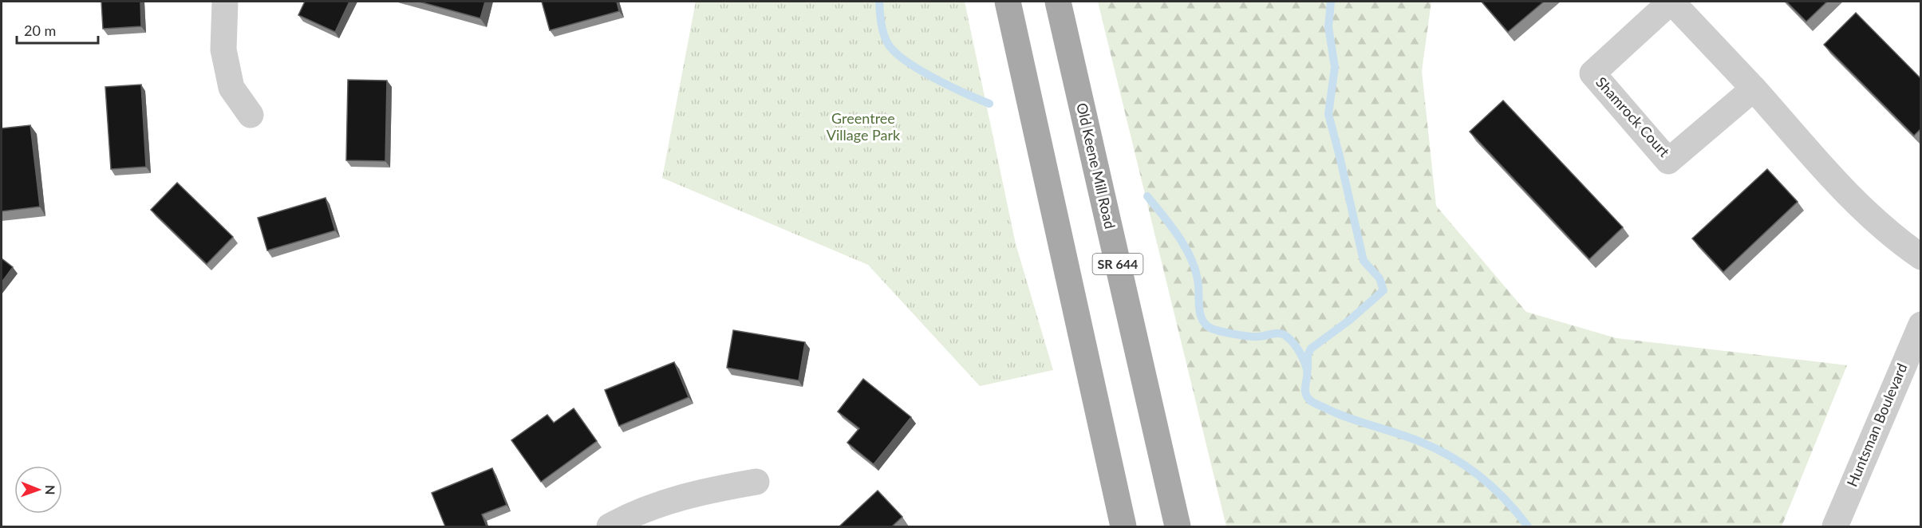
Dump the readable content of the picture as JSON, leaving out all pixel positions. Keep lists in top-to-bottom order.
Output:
{
  "streets": {
    "main road": ["Old Keene Mill Road", "SR 644"],
    "street": ["Shamrock Court", "Huntsman Boulevard"]
  },
  "parks": ["Greentree Village Park"],
  "scale_bar": "20 m",
  "north": "right"
}
